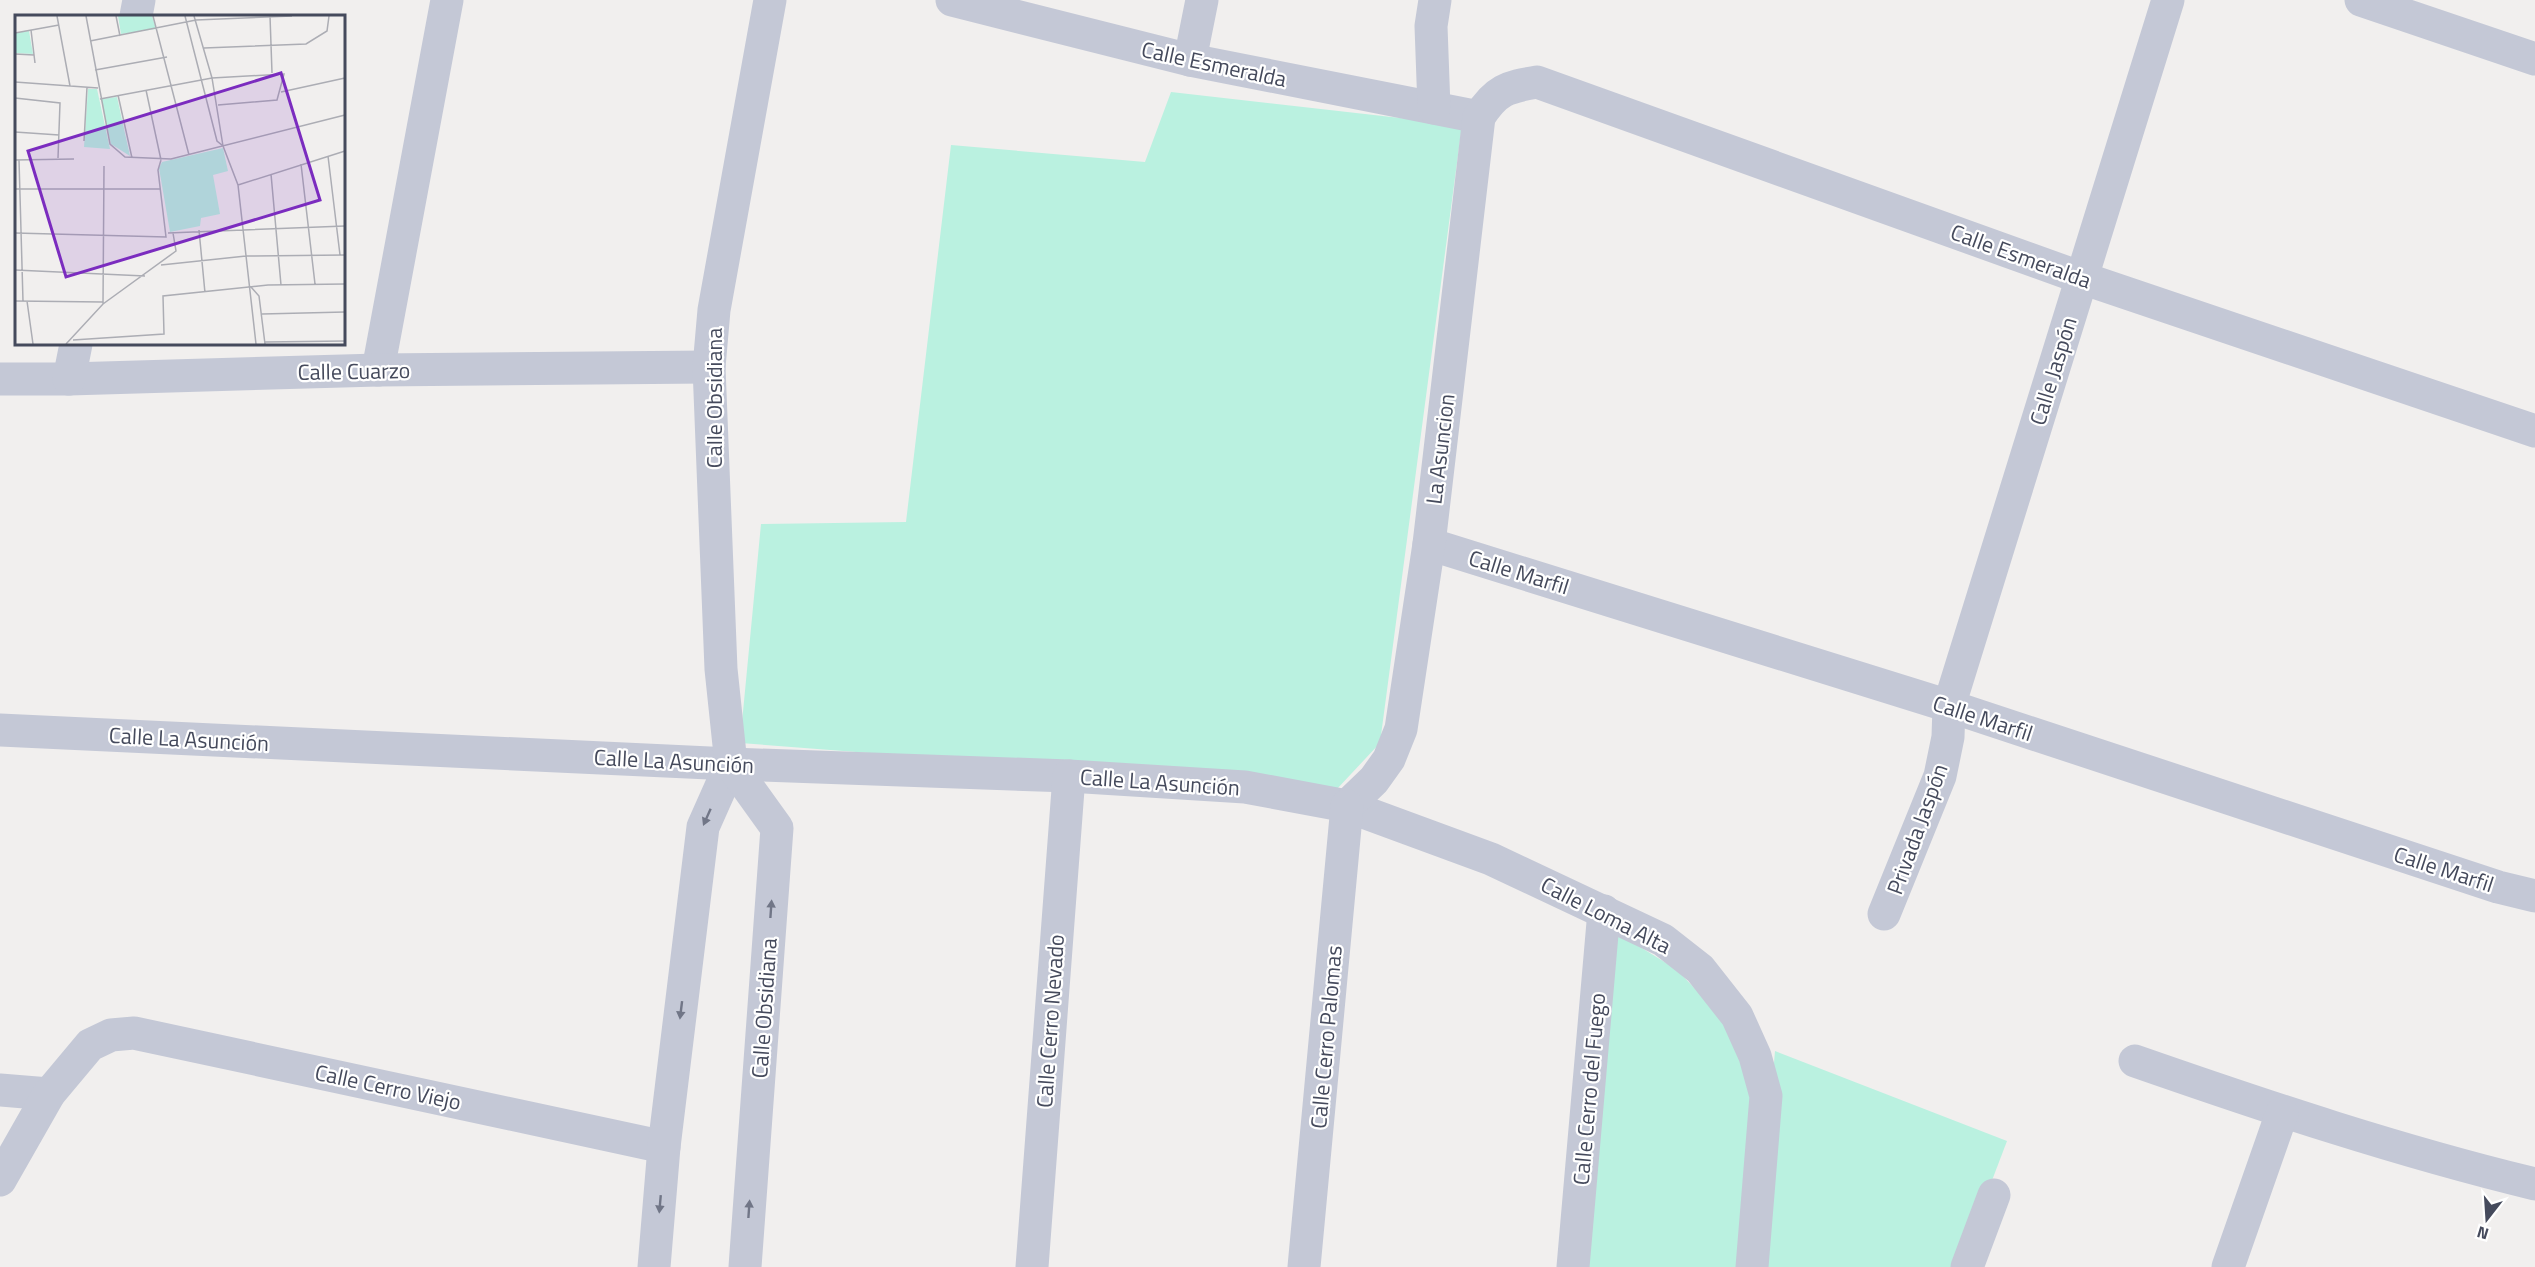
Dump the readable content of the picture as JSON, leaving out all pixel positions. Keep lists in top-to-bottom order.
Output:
{
  "streets": {
    "street": [
      "Calle Esmeralda",
      "Calle Cuarzo",
      "Calle Jaspón",
      "Calle Obsidiana",
      "La Asuncion",
      "Calle Marfil",
      "Calle La Asunción",
      "Privada Jaspón",
      "Calle Loma Alta",
      "Calle Cerro Nevado",
      "Calle Cerro Palomas",
      "Calle Cerro Viejo",
      "Calle Cerro del Fuego"
    ]
  },
  "crossings": [
    ["Calle Esmeralda", "Calle Jaspón"],
    ["Calle Esmeralda", "La Asuncion"],
    ["Calle Cuarzo", "Calle Obsidiana"],
    ["Calle Jaspón", "Calle Marfil"],
    ["Calle Jaspón", "Privada Jaspón"],
    ["Calle Obsidiana", "Calle La Asunción"],
    ["Calle Obsidiana", "Calle Cerro Viejo"],
    ["La Asuncion", "Calle Marfil"],
    ["La Asuncion", "Calle La Asunción"],
    ["La Asuncion", "Calle Loma Alta"],
    ["La Asuncion", "Calle Cerro Palomas"],
    ["Calle Marfil", "Privada Jaspón"],
    ["Calle La Asunción", "Calle Loma Alta"],
    ["Calle La Asunción", "Calle Cerro Nevado"],
    ["Calle La Asunción", "Calle Cerro Palomas"],
    ["Calle Loma Alta", "Calle Cerro Palomas"],
    ["Calle Loma Alta", "Calle Cerro del Fuego"]
  ],
  "north": "bottom"
}
